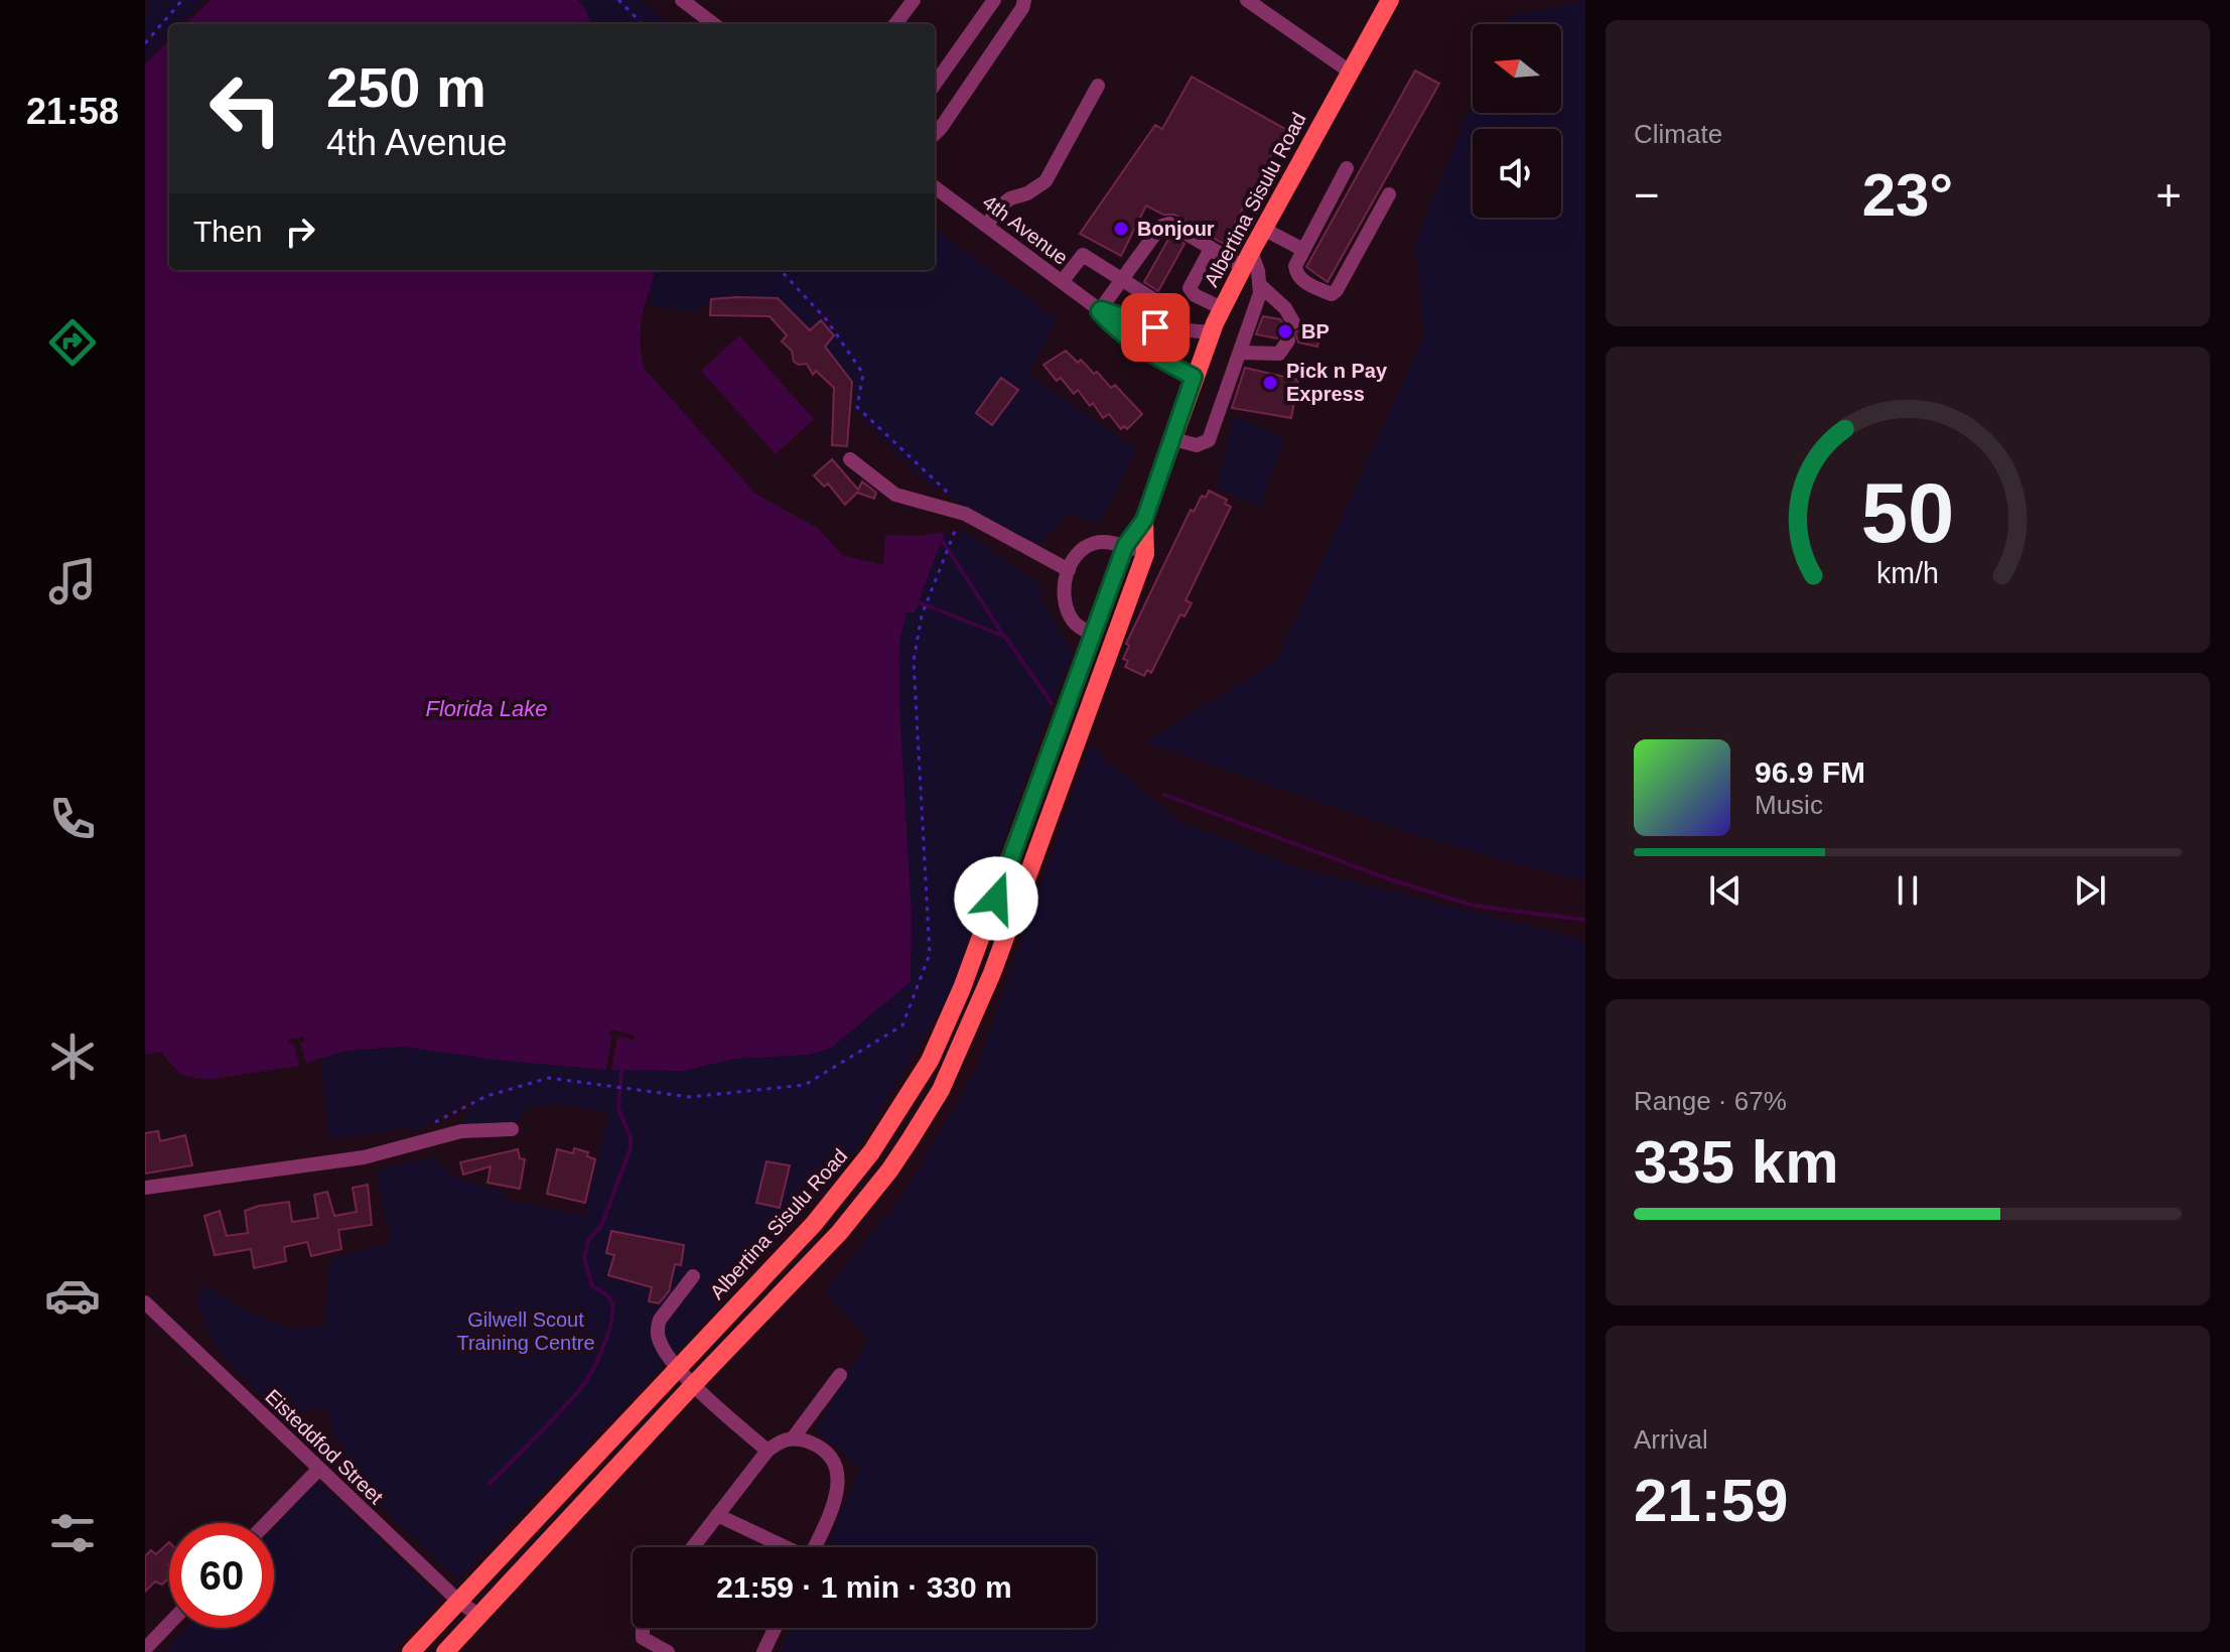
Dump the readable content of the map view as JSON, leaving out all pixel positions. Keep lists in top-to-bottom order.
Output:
{
  "streets": {
    "main road": ["Albertina Sisulu Road"],
    "street": ["4th Avenue", "Eisteddfod Street"]
  },
  "crossings": [
    ["Albertina Sisulu Road", "4th Avenue"],
    ["Albertina Sisulu Road", "Eisteddfod Street"]
  ],
  "water": ["Florida Lake"],
  "parks": ["Gilwell Scout Training Centre"],
  "places": ["Bonjour", "BP", "Pick n Pay Express"],
  "north": "left",
  "page": {
    "tabs": "21:58",
    "tile": [
      "Climate",
      ["Range · 67%", "335 km"],
      ["Arrival", "21:59"]
    ],
    "turn": ["250 m", "4th Avenue"],
    "heat": ["−", "23°", "+"],
    "then": "Then",
    "song": ["96.9 FM", "Music"],
    "limit": "60",
    "trip": "21:59 · 1 min · 330 m",
    "gauge": ["50", "km/h"]
  }
}
